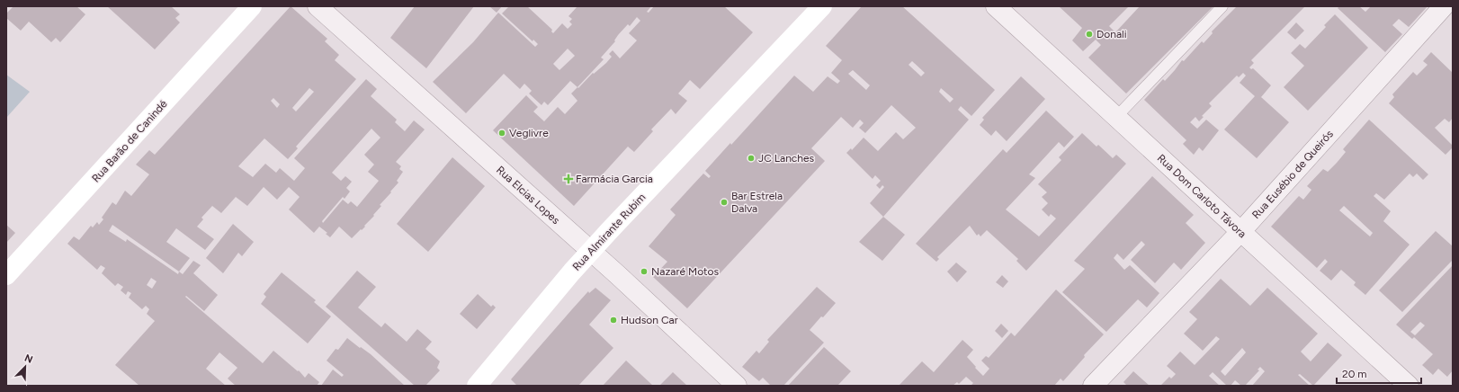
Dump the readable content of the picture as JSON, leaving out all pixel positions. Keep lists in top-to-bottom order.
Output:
{
  "streets": {
    "main road": ["Rua Barão de Canindé", "Rua Almirante Rubim"],
    "street": ["Rua Eusébio de Queirós", "Rua Elcias Lopes", "Rua Dom Carloto Távora"]
  },
  "crossings": [
    ["Rua Eusébio de Queirós", "Rua Dom Carloto Távora"],
    ["Rua Elcias Lopes", "Rua Almirante Rubim"]
  ],
  "places": {
    "other": [
      "Donali",
      "Veglivre",
      "JC Lanches",
      "Bar Estrela Dalva",
      "Nazaré Motos",
      "Hudson Car"
    ],
    "health": ["Farmácia Garcia"]
  },
  "scale_bar": "20 m",
  "north": "top right"
}
